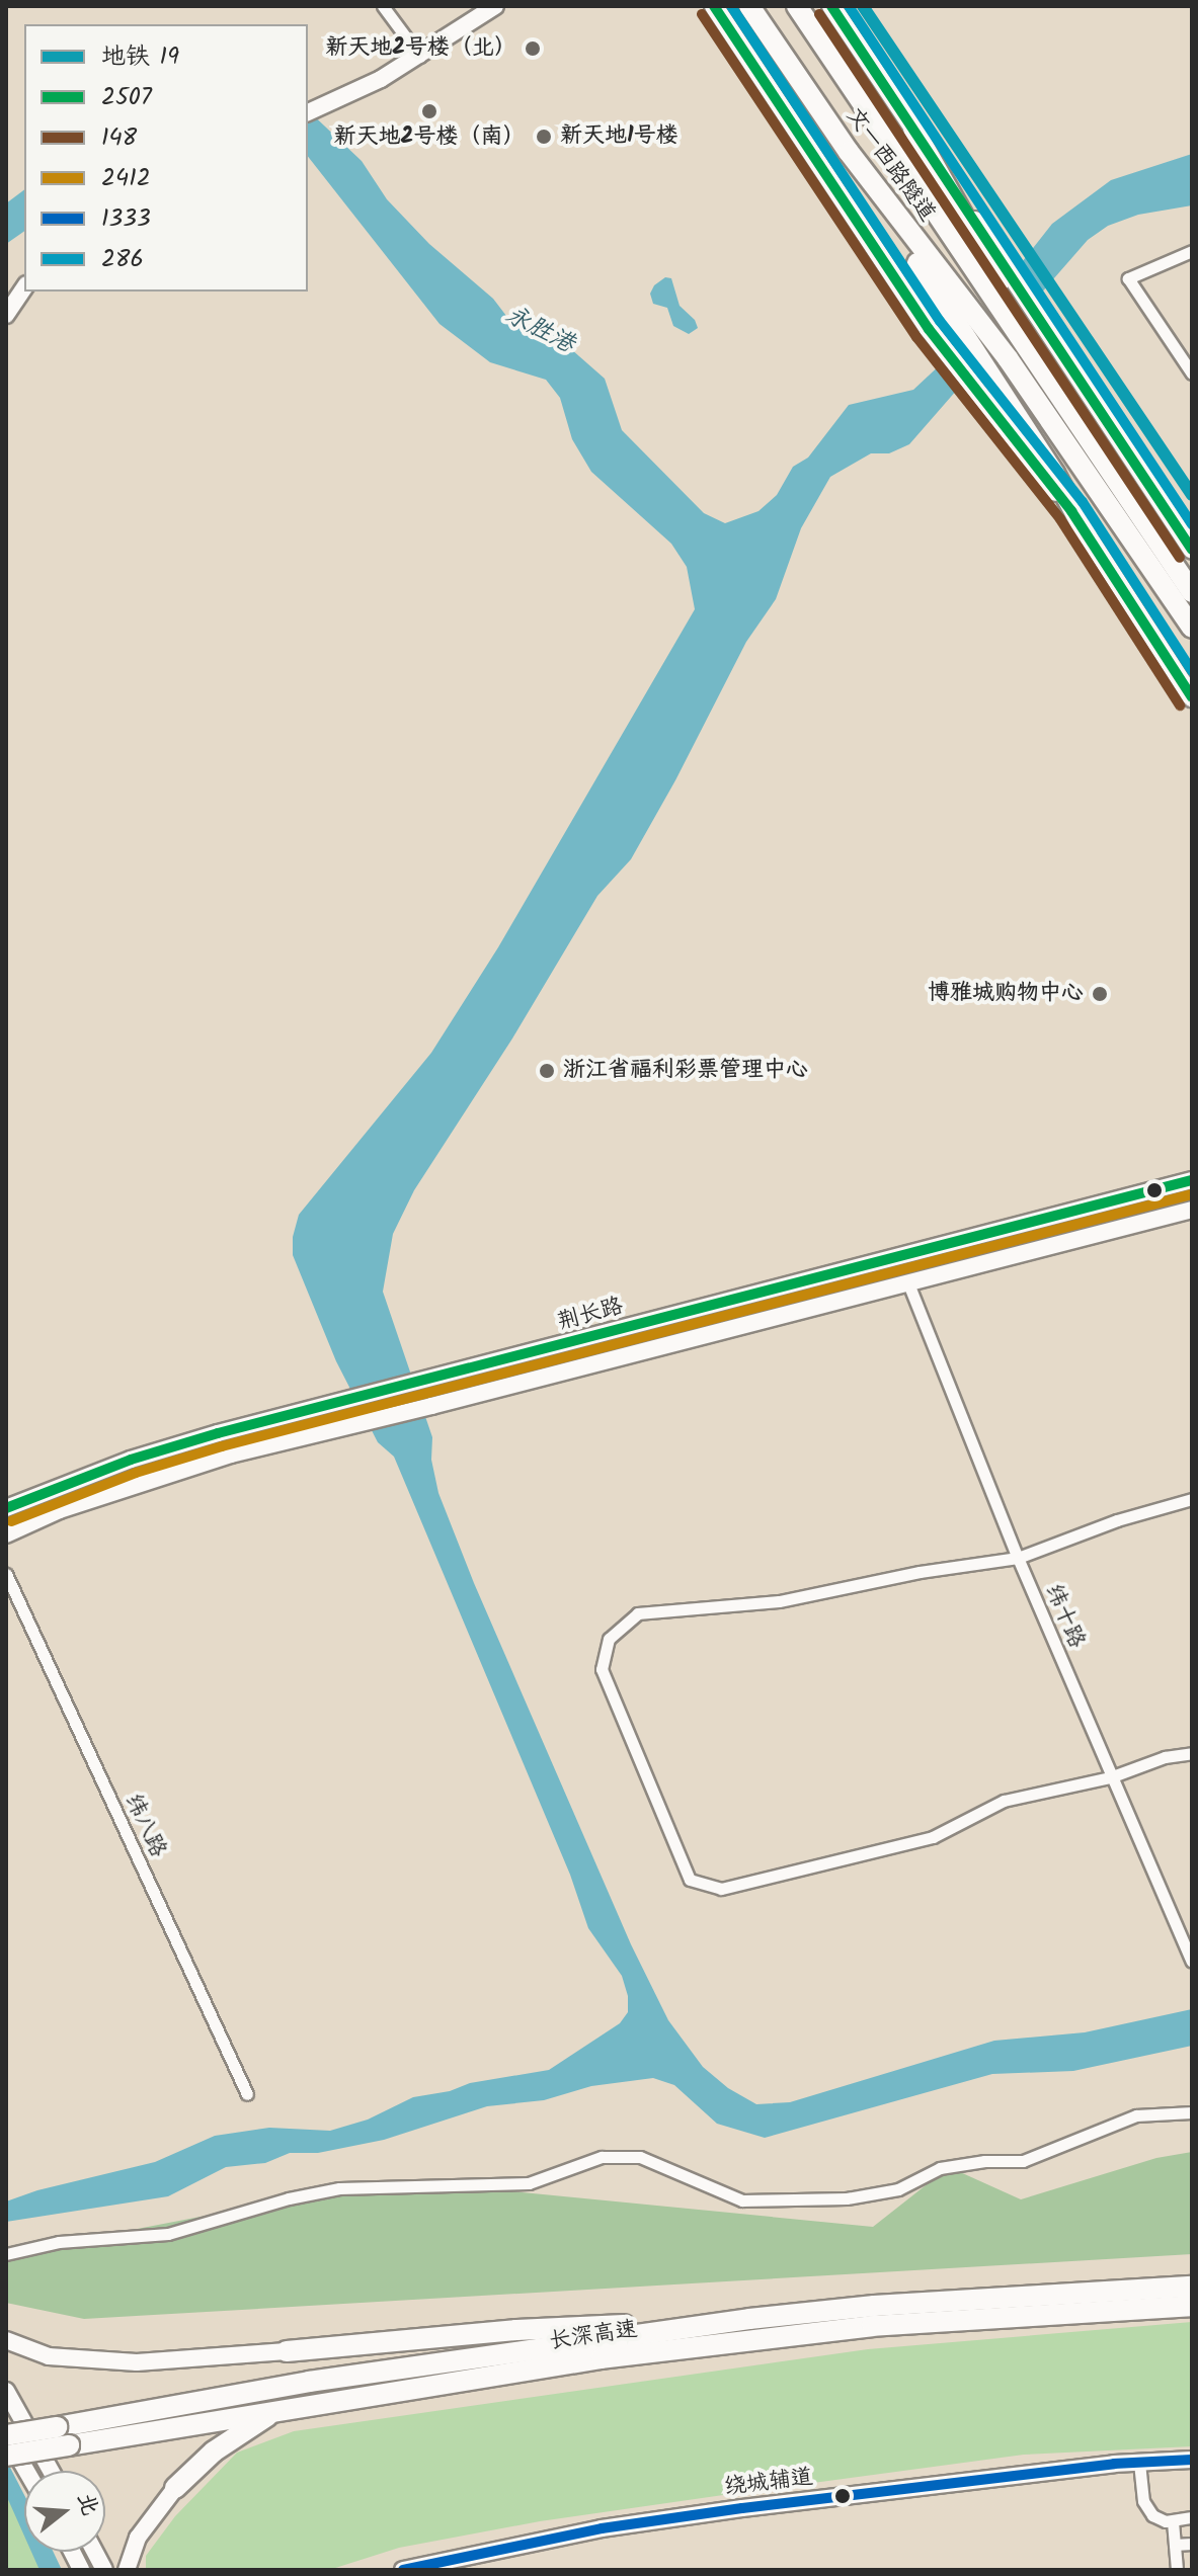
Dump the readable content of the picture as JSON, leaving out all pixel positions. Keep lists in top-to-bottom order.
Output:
{
  "streets": {
    "highway": ["文一西路隧道", "长深高速"],
    "main road": ["荆长路", "绕城辅道"],
    "street": ["纬十路", "纬八路"]
  },
  "water": ["永胜港"],
  "places": [
    "新天地2号楼（北）",
    "新天地2号楼（南）",
    "新天地1号楼",
    "博雅城购物中心",
    "浙江省福利彩票管理中心"
  ],
  "lines": [
    "metro line 19",
    "transit line 2507",
    "transit line 286",
    "transit line 148",
    "transit line 2412",
    "transit line 1333"
  ],
  "legend": [
    "地铁 19",
    "2507",
    "148",
    "2412",
    "1333",
    "286"
  ],
  "north": "right"
}
